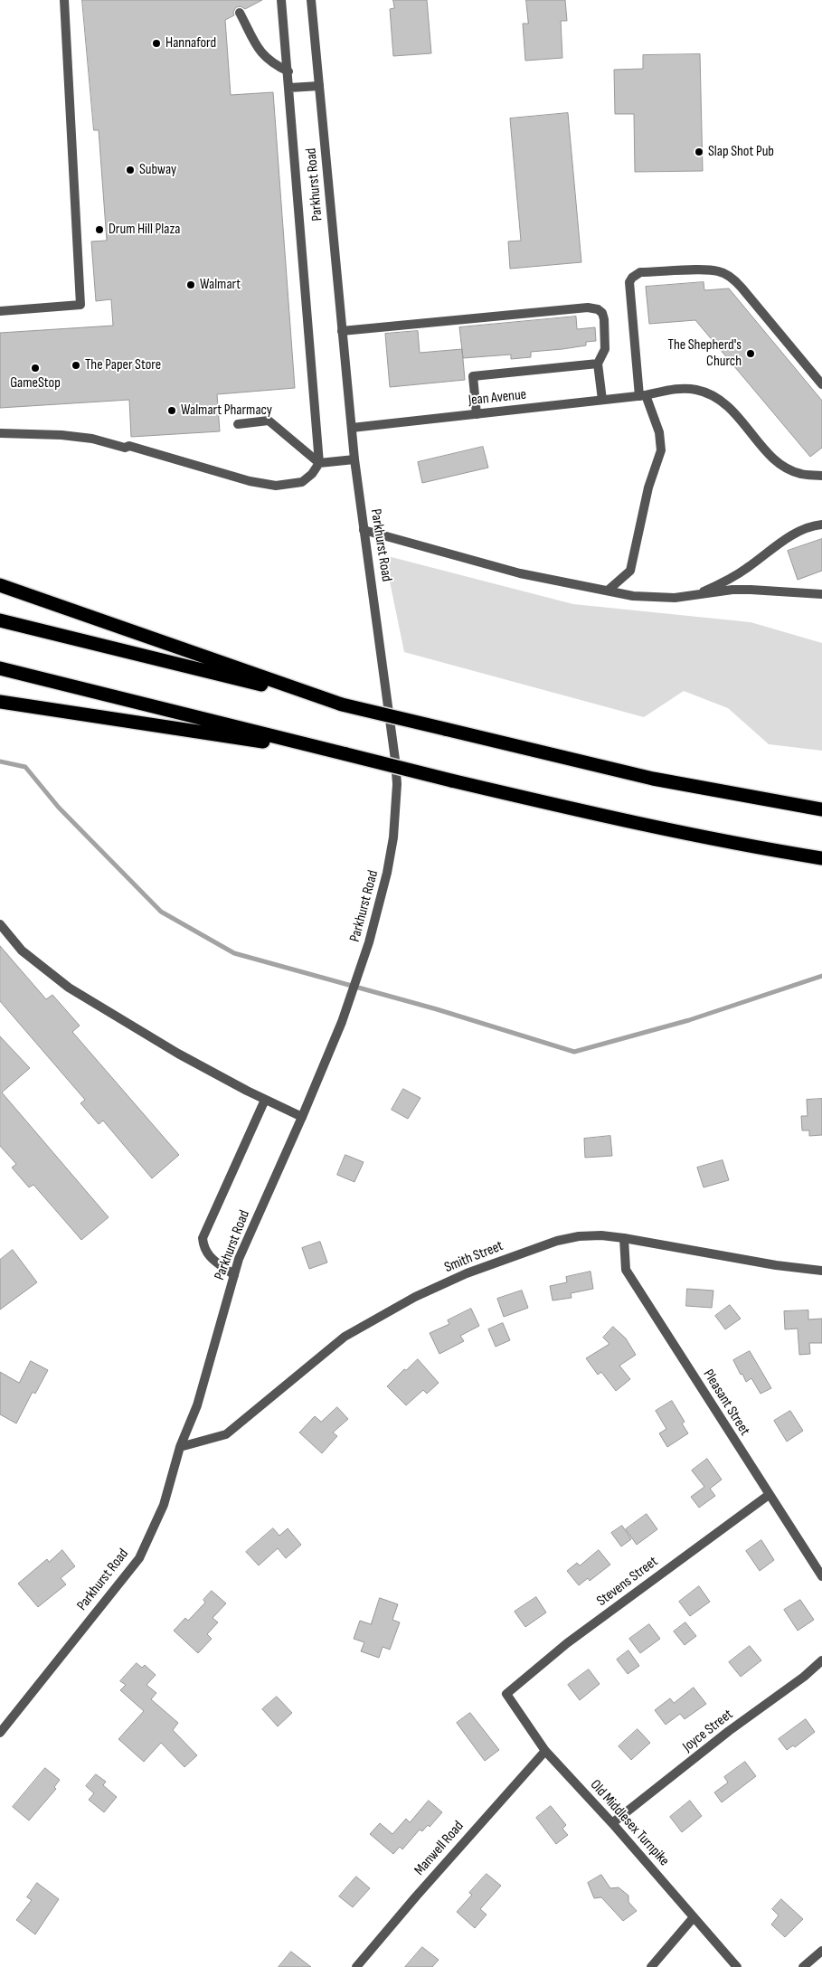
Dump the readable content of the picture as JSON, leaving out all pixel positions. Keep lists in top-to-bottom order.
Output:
{
  "streets": {
    "street": [
      "Parkhurst Road",
      "Jean Avenue",
      "Smith Street",
      "Pleasant Street",
      "Stevens Street",
      "Joyce Street",
      "Old Middlesex Turnpike",
      "Manwell Road"
    ]
  },
  "crossings": [
    ["Parkhurst Road", "Jean Avenue"],
    ["Parkhurst Road", "Smith Street"],
    ["Smith Street", "Pleasant Street"],
    ["Pleasant Street", "Stevens Street"],
    ["Stevens Street", "Old Middlesex Turnpike"],
    ["Joyce Street", "Old Middlesex Turnpike"],
    ["Old Middlesex Turnpike", "Manwell Road"]
  ],
  "places": [
    "Hannaford",
    "Slap Shot Pub",
    "Subway",
    "Drum Hill Plaza",
    "Walmart",
    "The Shepherd's Church",
    "The Paper Store",
    "GameStop",
    "Walmart Pharmacy"
  ]
}
